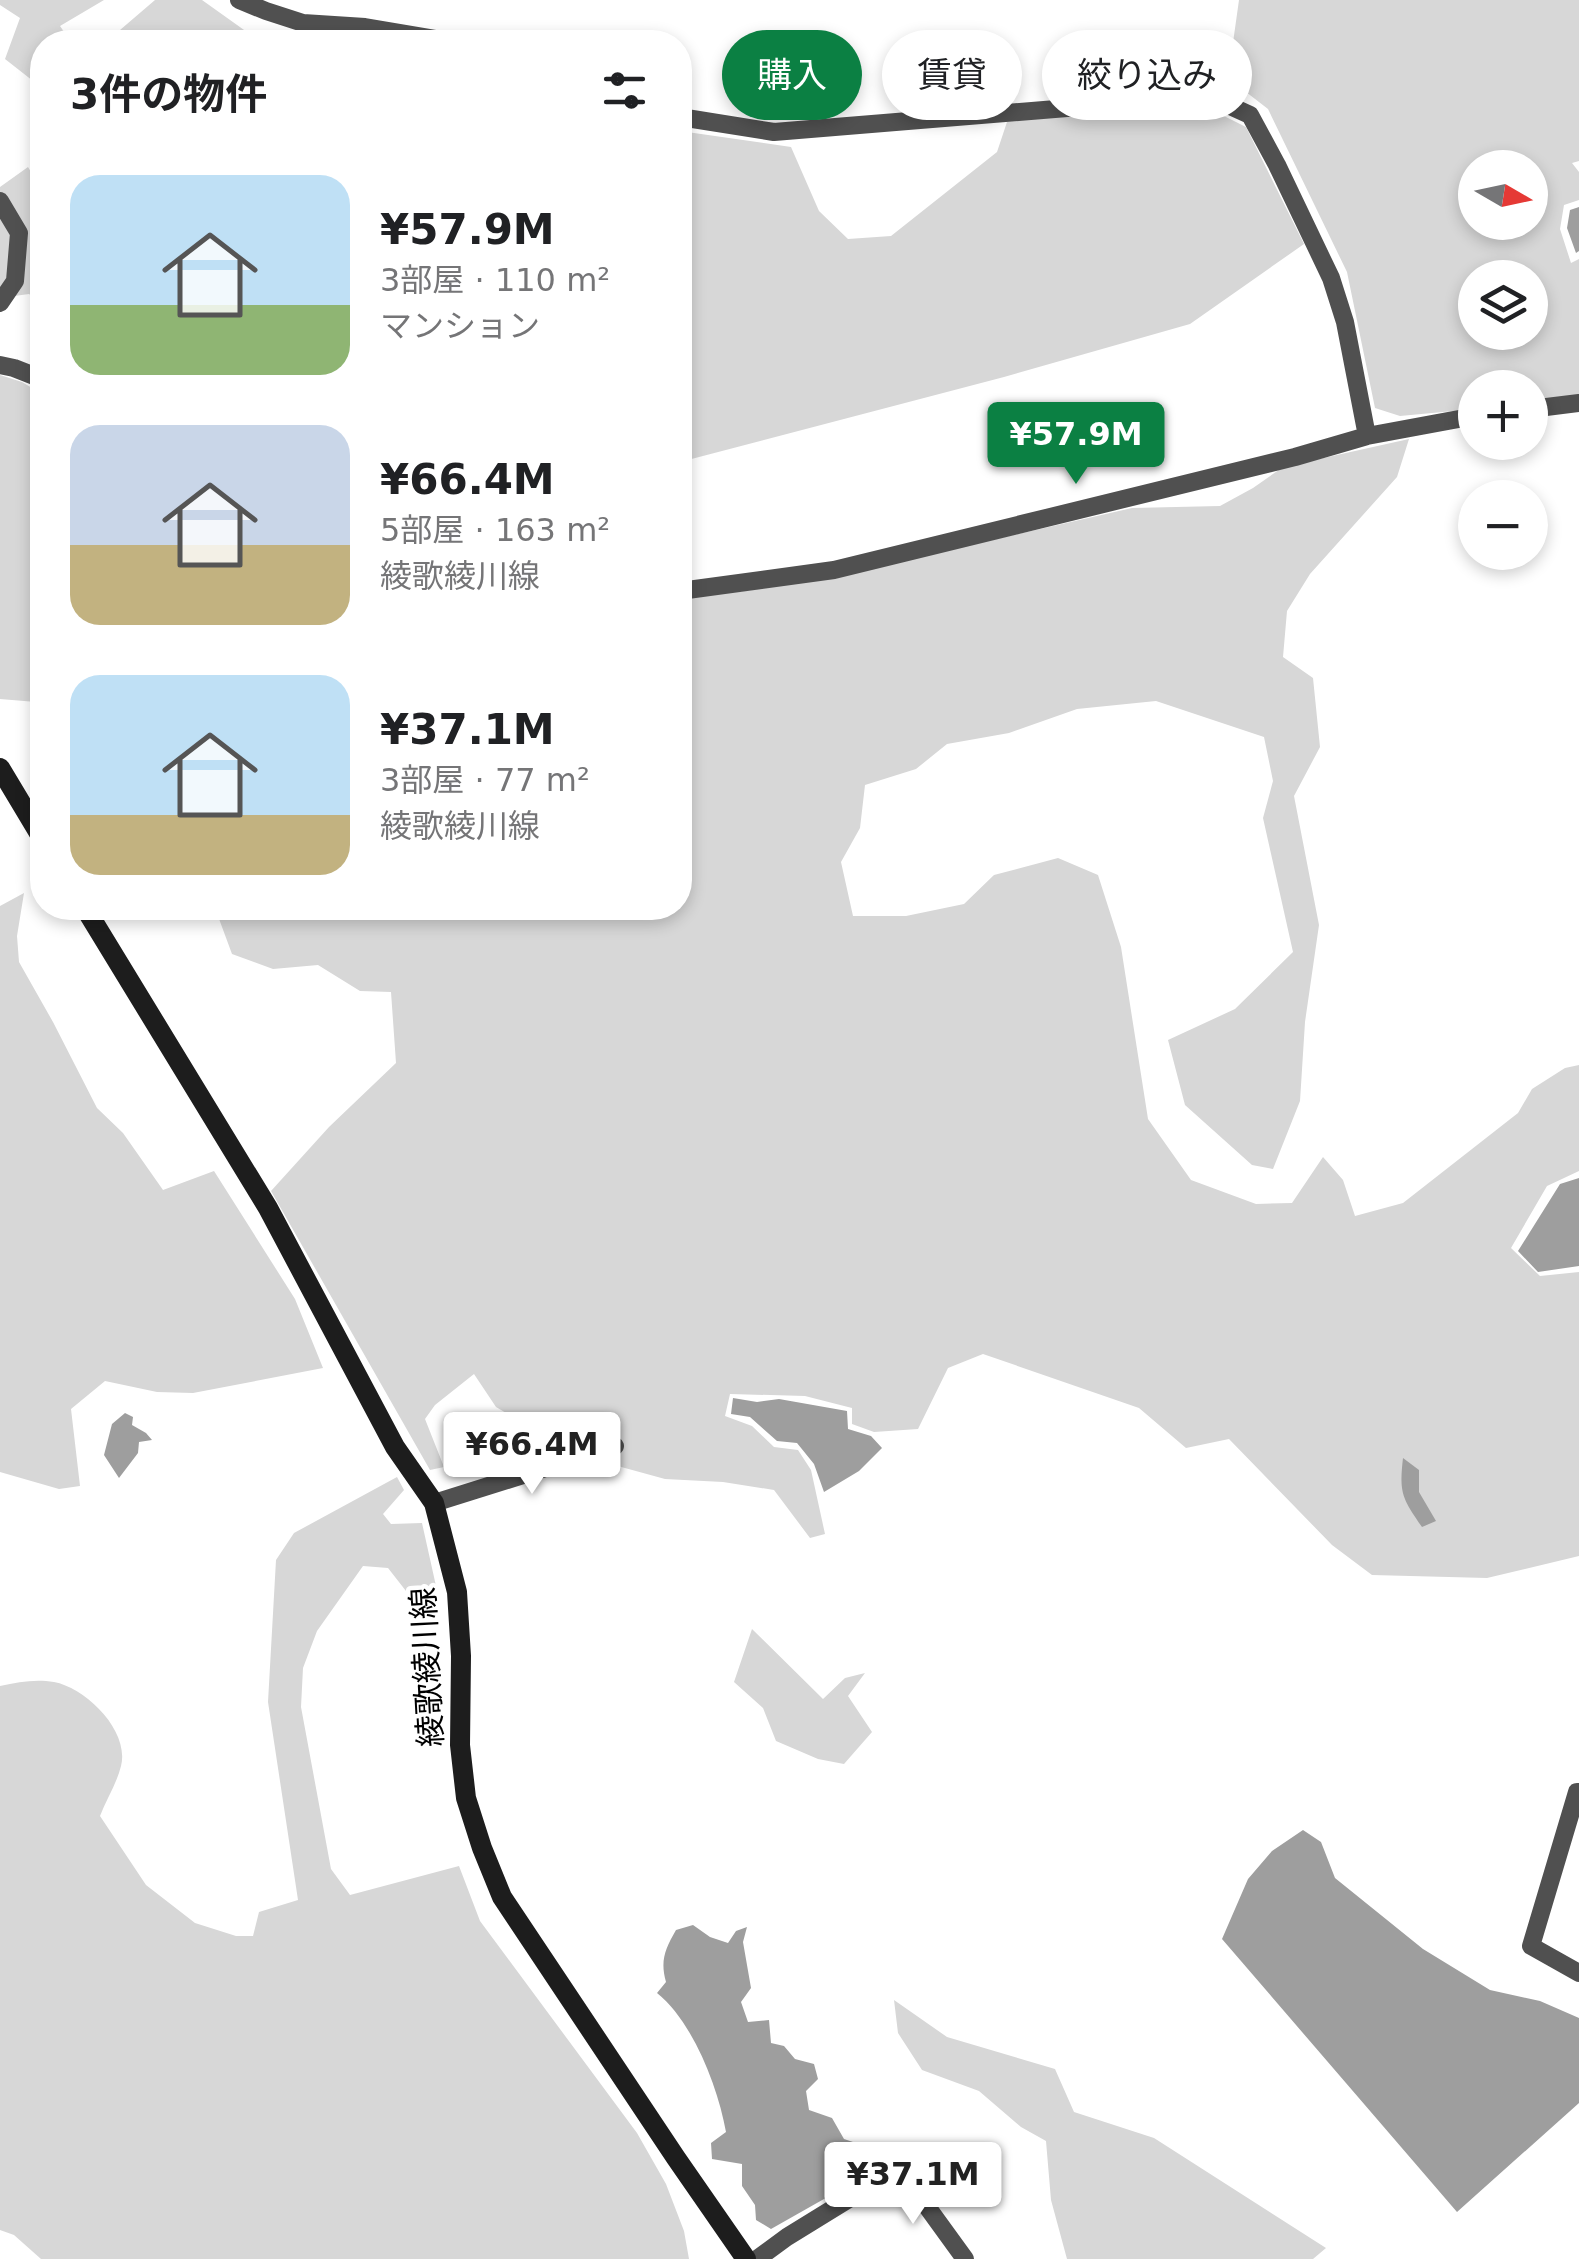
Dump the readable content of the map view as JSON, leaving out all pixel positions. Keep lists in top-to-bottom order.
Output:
{
  "streets": {
    "main road": ["綾歌綾川線"]
  },
  "north": "right",
  "page": {
    "chip": ["購入", "賃貸", "絞り込み"],
    "heading": "3件の物件",
    "map_buttons": ["+", "−"],
    "list": [
      {
        "name": "¥57.9M",
        "note": "3部屋 · 110 m² · マンション"
      },
      {
        "name": "¥66.4M",
        "note": "5部屋 · 163 m² · 綾歌綾川線"
      },
      {
        "name": "¥37.1M",
        "note": "3部屋 · 77 m² · 綾歌綾川線"
      }
    ],
    "price": ["¥57.9M", "¥66.4M", "¥37.1M"]
  }
}
